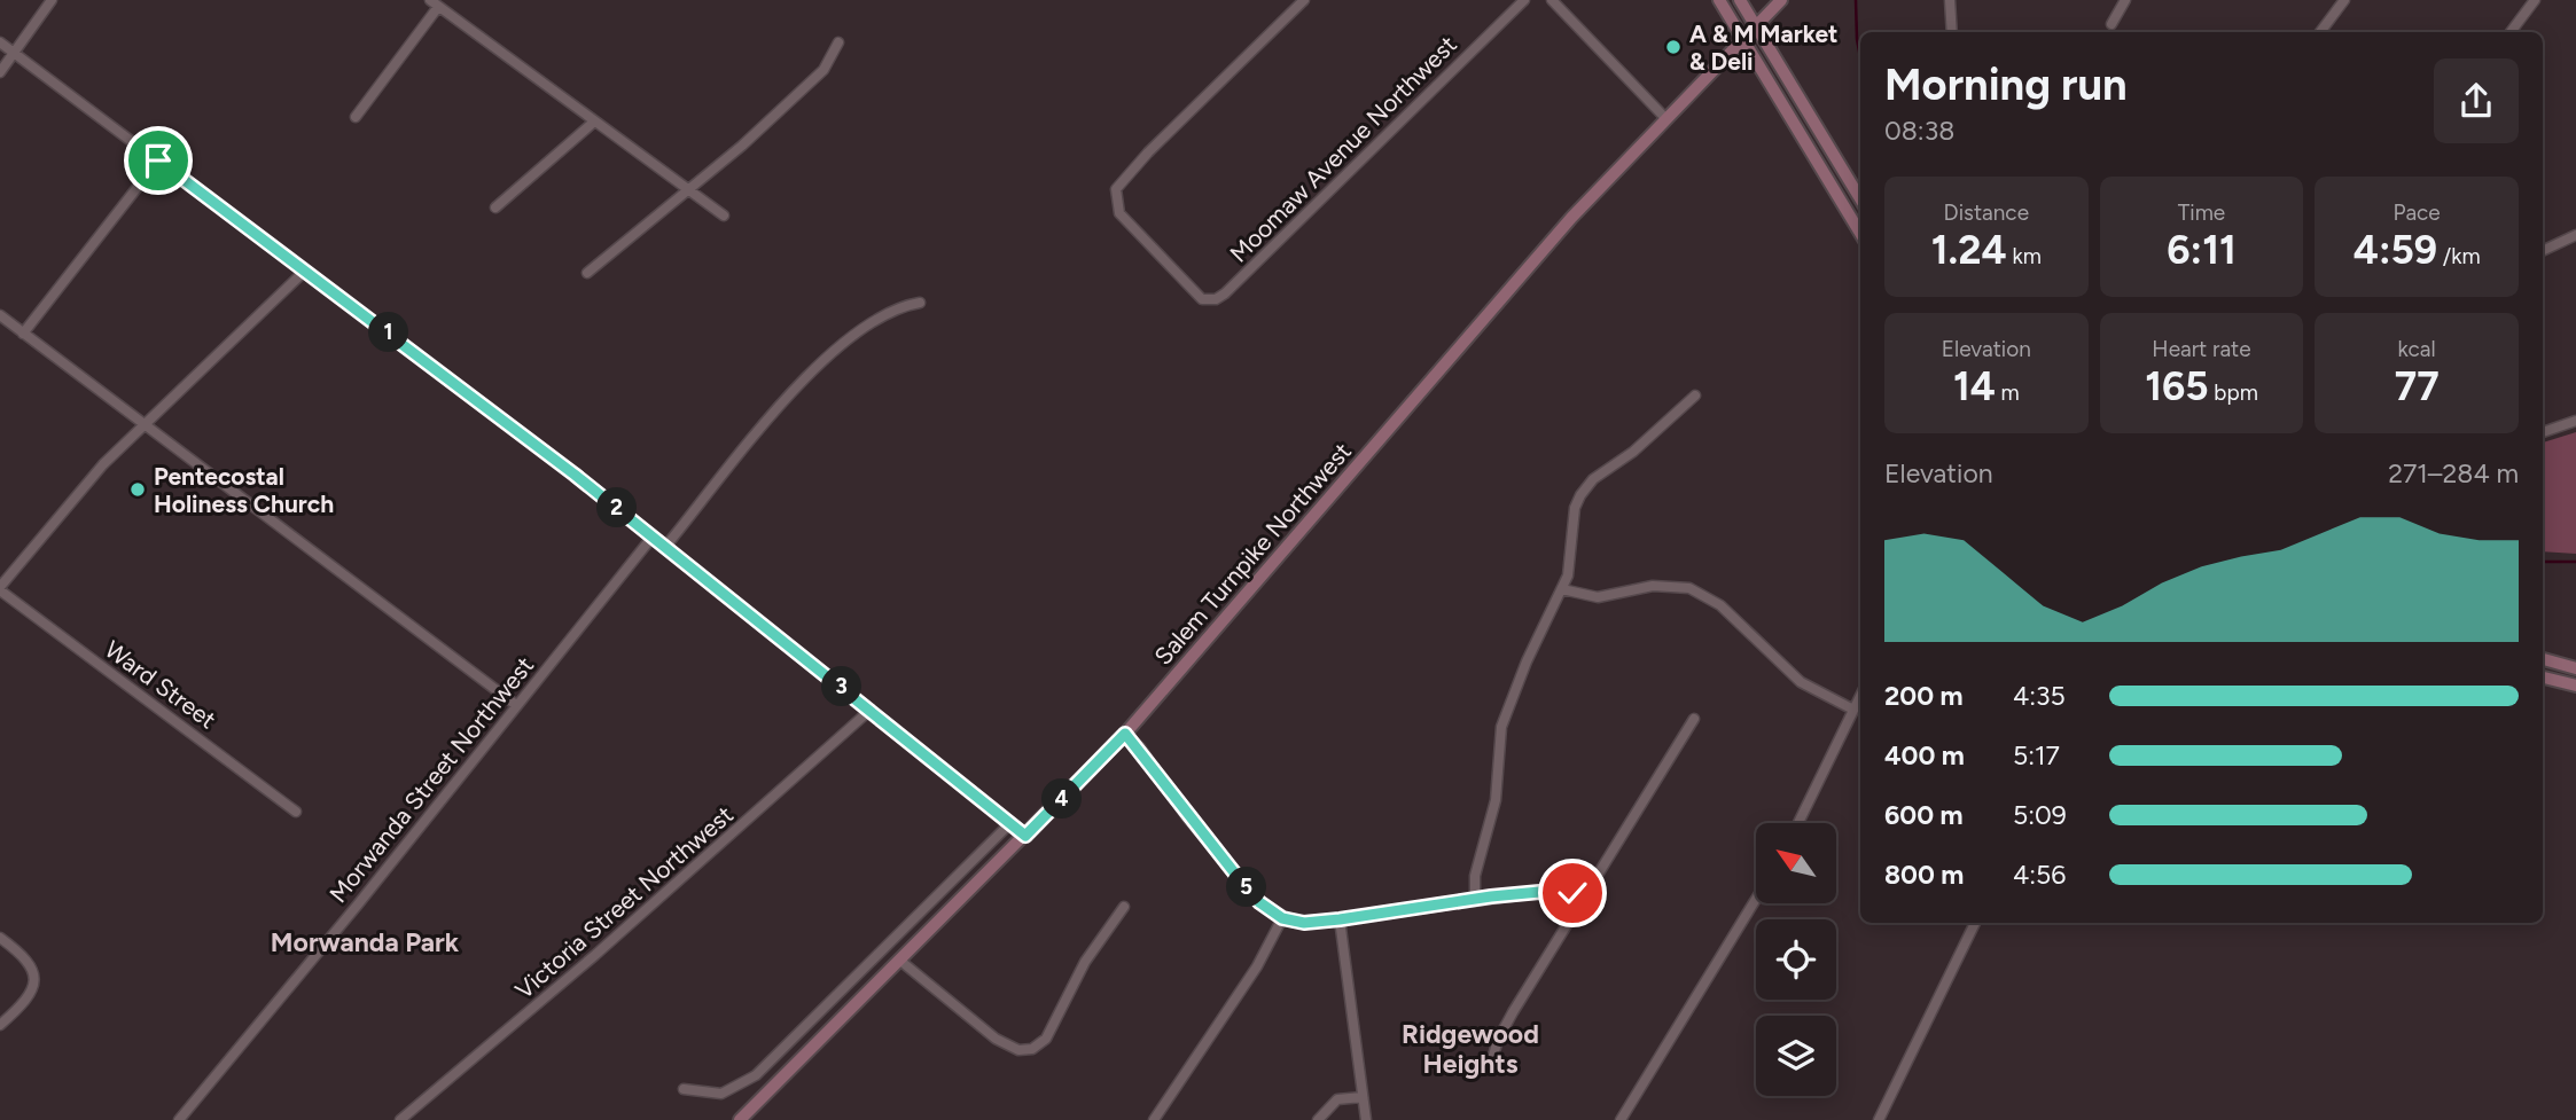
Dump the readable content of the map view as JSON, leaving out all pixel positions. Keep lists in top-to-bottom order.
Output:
{
  "streets": {
    "street": [
      "Moomaw Avenue Northwest",
      "Salem Turnpike Northwest",
      "Ward Street",
      "Morwanda Street Northwest",
      "Victoria Street Northwest"
    ]
  },
  "districts": ["Morwanda Park", "Ridgewood Heights"],
  "places": ["A & M Market & Deli", "Pentecostal Holiness Church"],
  "north": "top left",
  "page": {
    "heading": ["Morning run", "08:38"],
    "stats": [
      ["Distance", "1.24 km"],
      ["Time", "6:11"],
      ["Pace", "4:59 /km"],
      ["Elevation", "14 m"],
      ["Heart rate", "165 bpm"],
      ["kcal", "77"]
    ],
    "pins": [
      "1",
      "2",
      "3",
      "4",
      "5"
    ],
    "chart": ["Elevation", "271–284 m"],
    "list": [
      {
        "name": "200 m",
        "note": "4:35"
      },
      {
        "name": "400 m",
        "note": "5:17"
      },
      {
        "name": "600 m",
        "note": "5:09"
      },
      {
        "name": "800 m",
        "note": "4:56"
      }
    ]
  }
}
